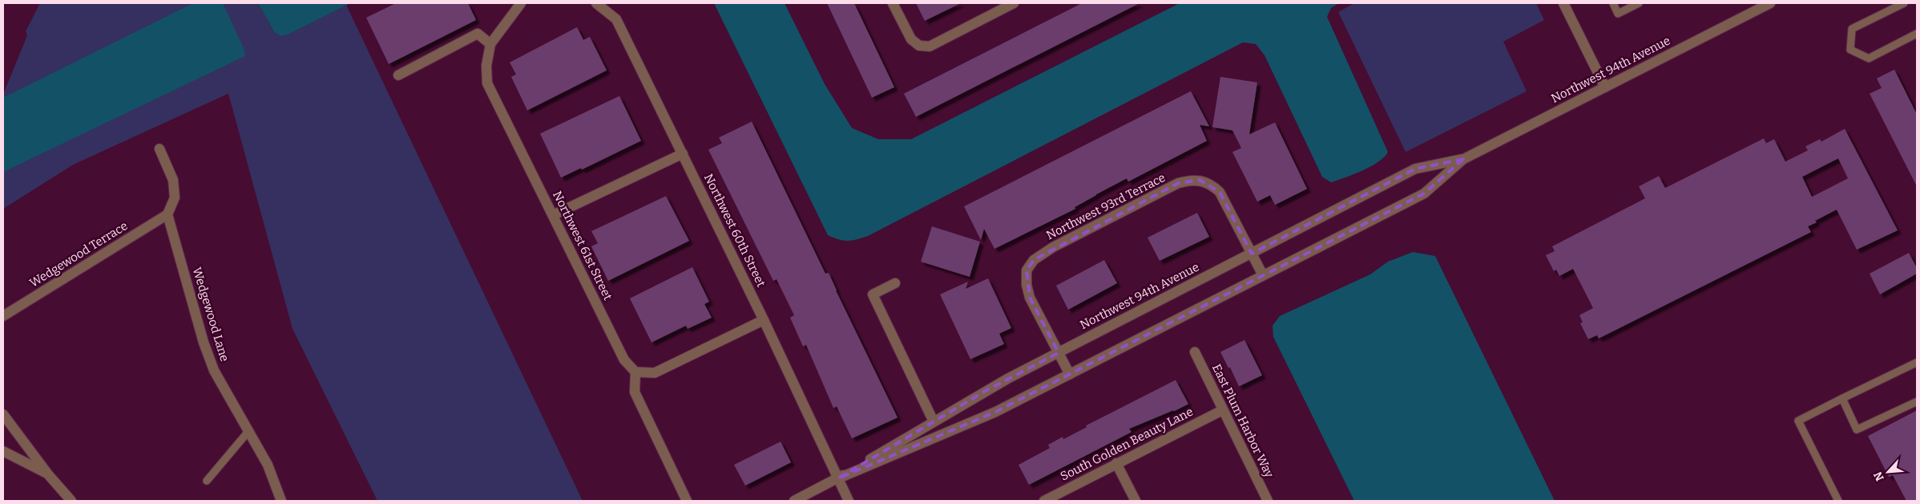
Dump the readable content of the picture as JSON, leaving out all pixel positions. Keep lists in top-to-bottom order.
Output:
{
  "streets": {
    "street": [
      "Northwest 94th Avenue",
      "Northwest 93rd Terrace",
      "Northwest 60th Street",
      "Northwest 61st Street",
      "Wedgewood Terrace",
      "Wedgewood Lane",
      "East Plum Harbor Way",
      "South Golden Beauty Lane"
    ]
  },
  "crossings": [
    ["Northwest 94th Avenue", "Northwest 93rd Terrace"],
    ["Northwest 94th Avenue", "Northwest 60th Street"],
    ["Wedgewood Terrace", "Wedgewood Lane"],
    ["East Plum Harbor Way", "South Golden Beauty Lane"]
  ],
  "north": "bottom left"
}
